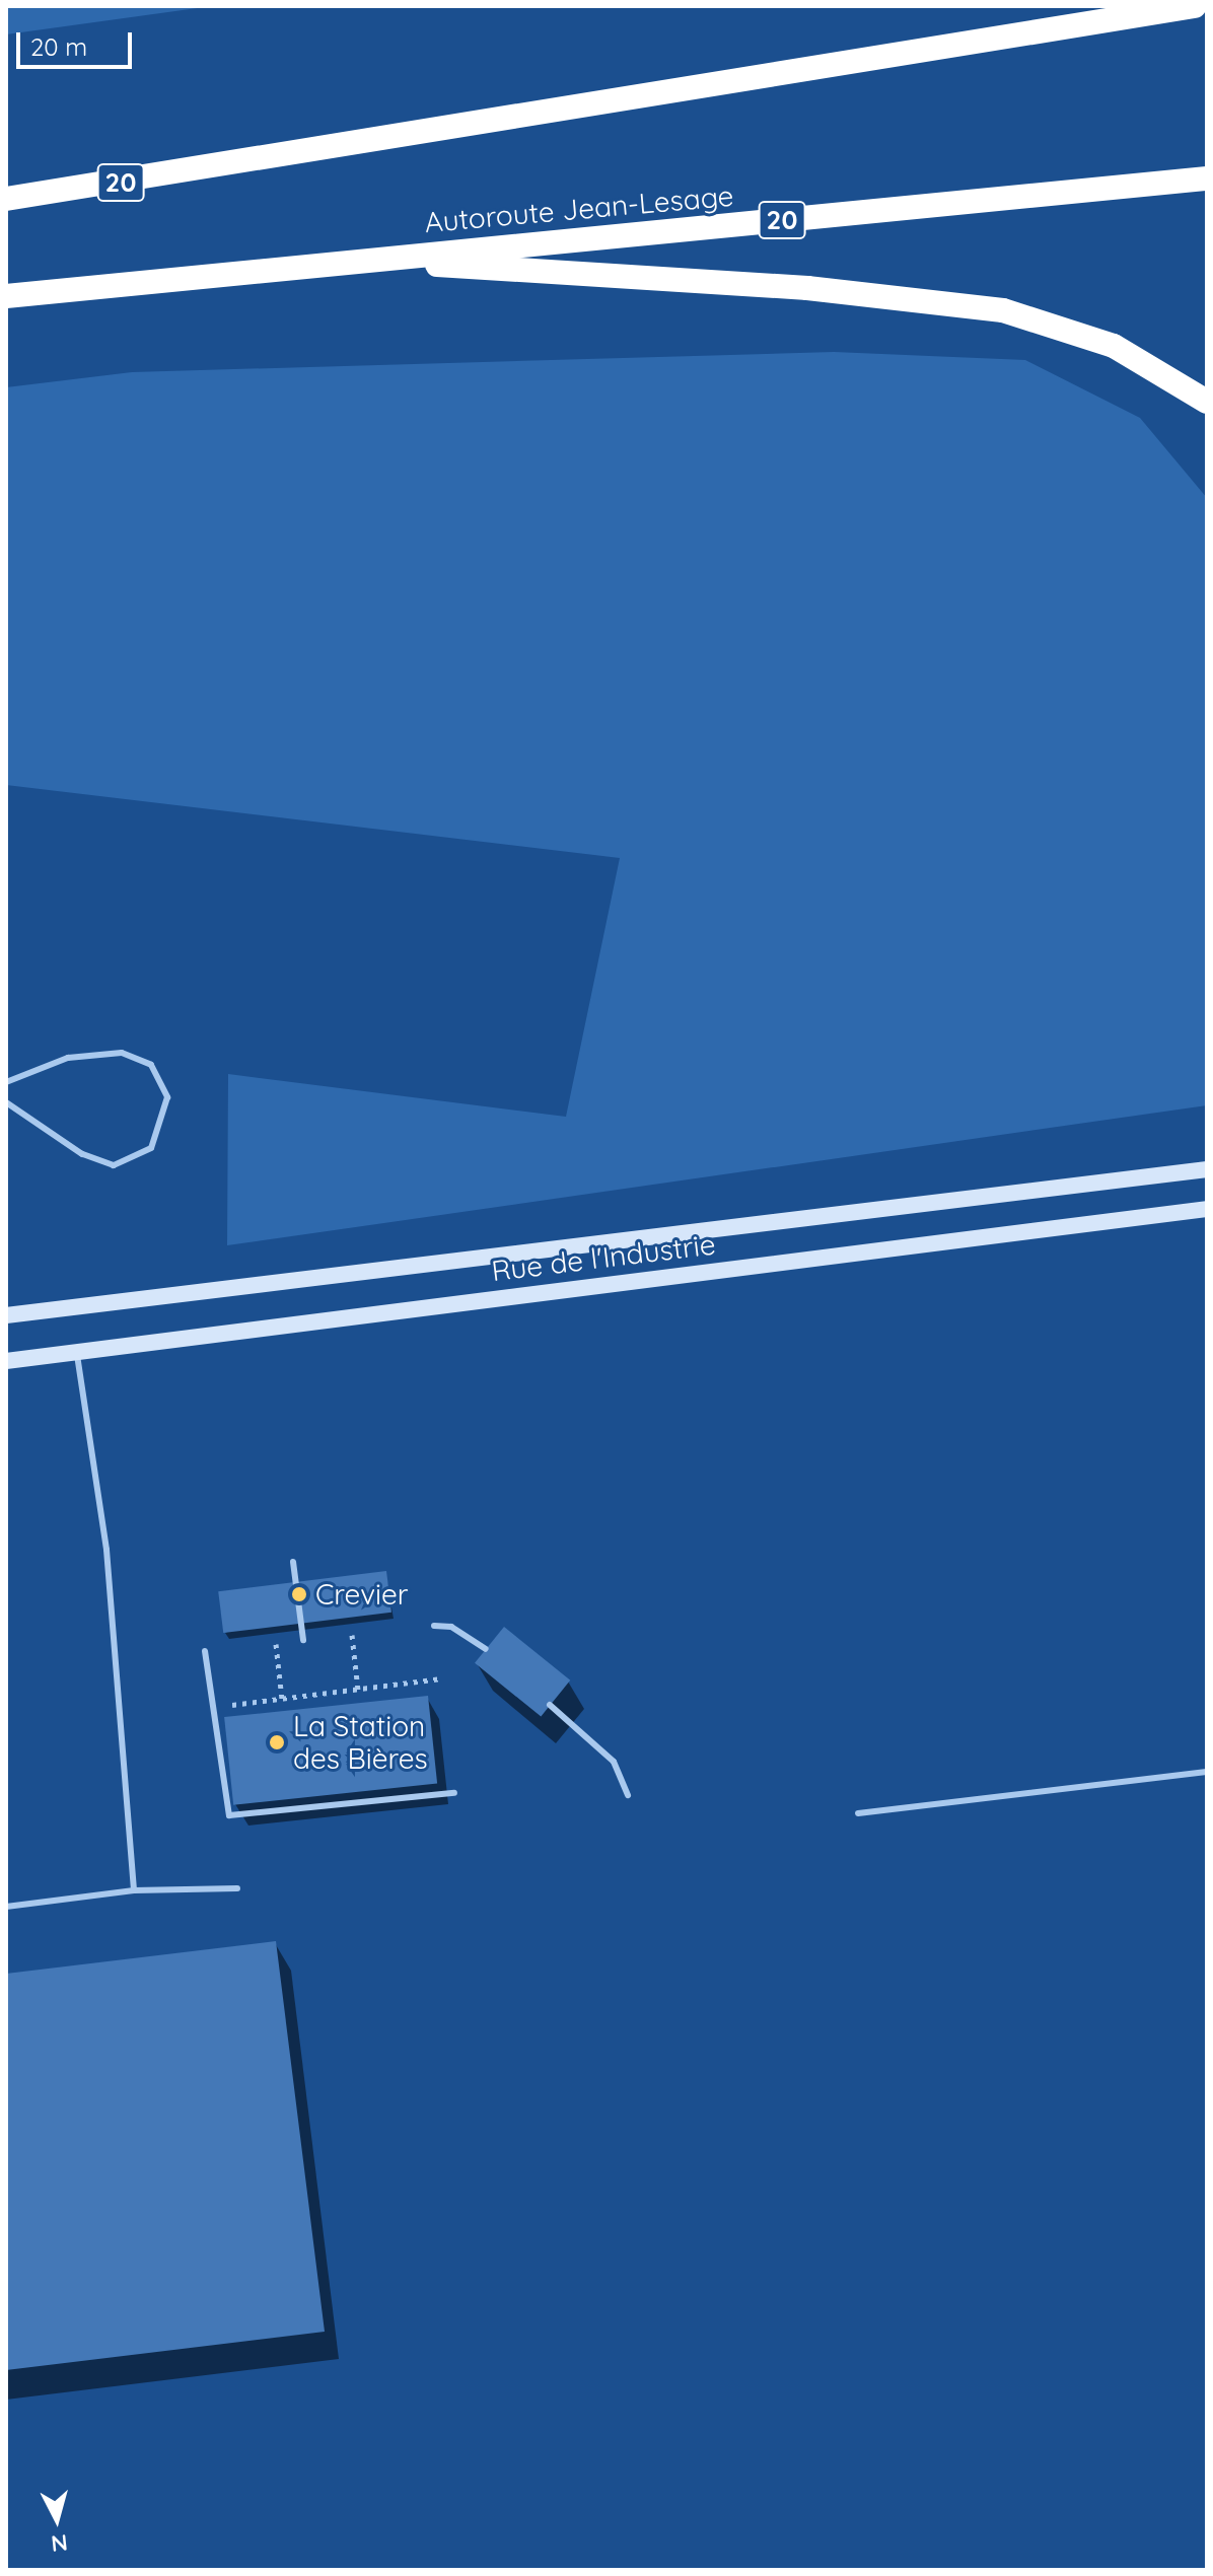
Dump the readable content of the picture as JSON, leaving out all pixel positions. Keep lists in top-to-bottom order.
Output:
{
  "streets": {
    "highway": ["20", "Autoroute Jean-Lesage"],
    "street": ["Rue de l'Industrie"]
  },
  "places": ["Crevier", "La Station des Bières"],
  "scale_bar": "20 m",
  "north": "bottom"
}
